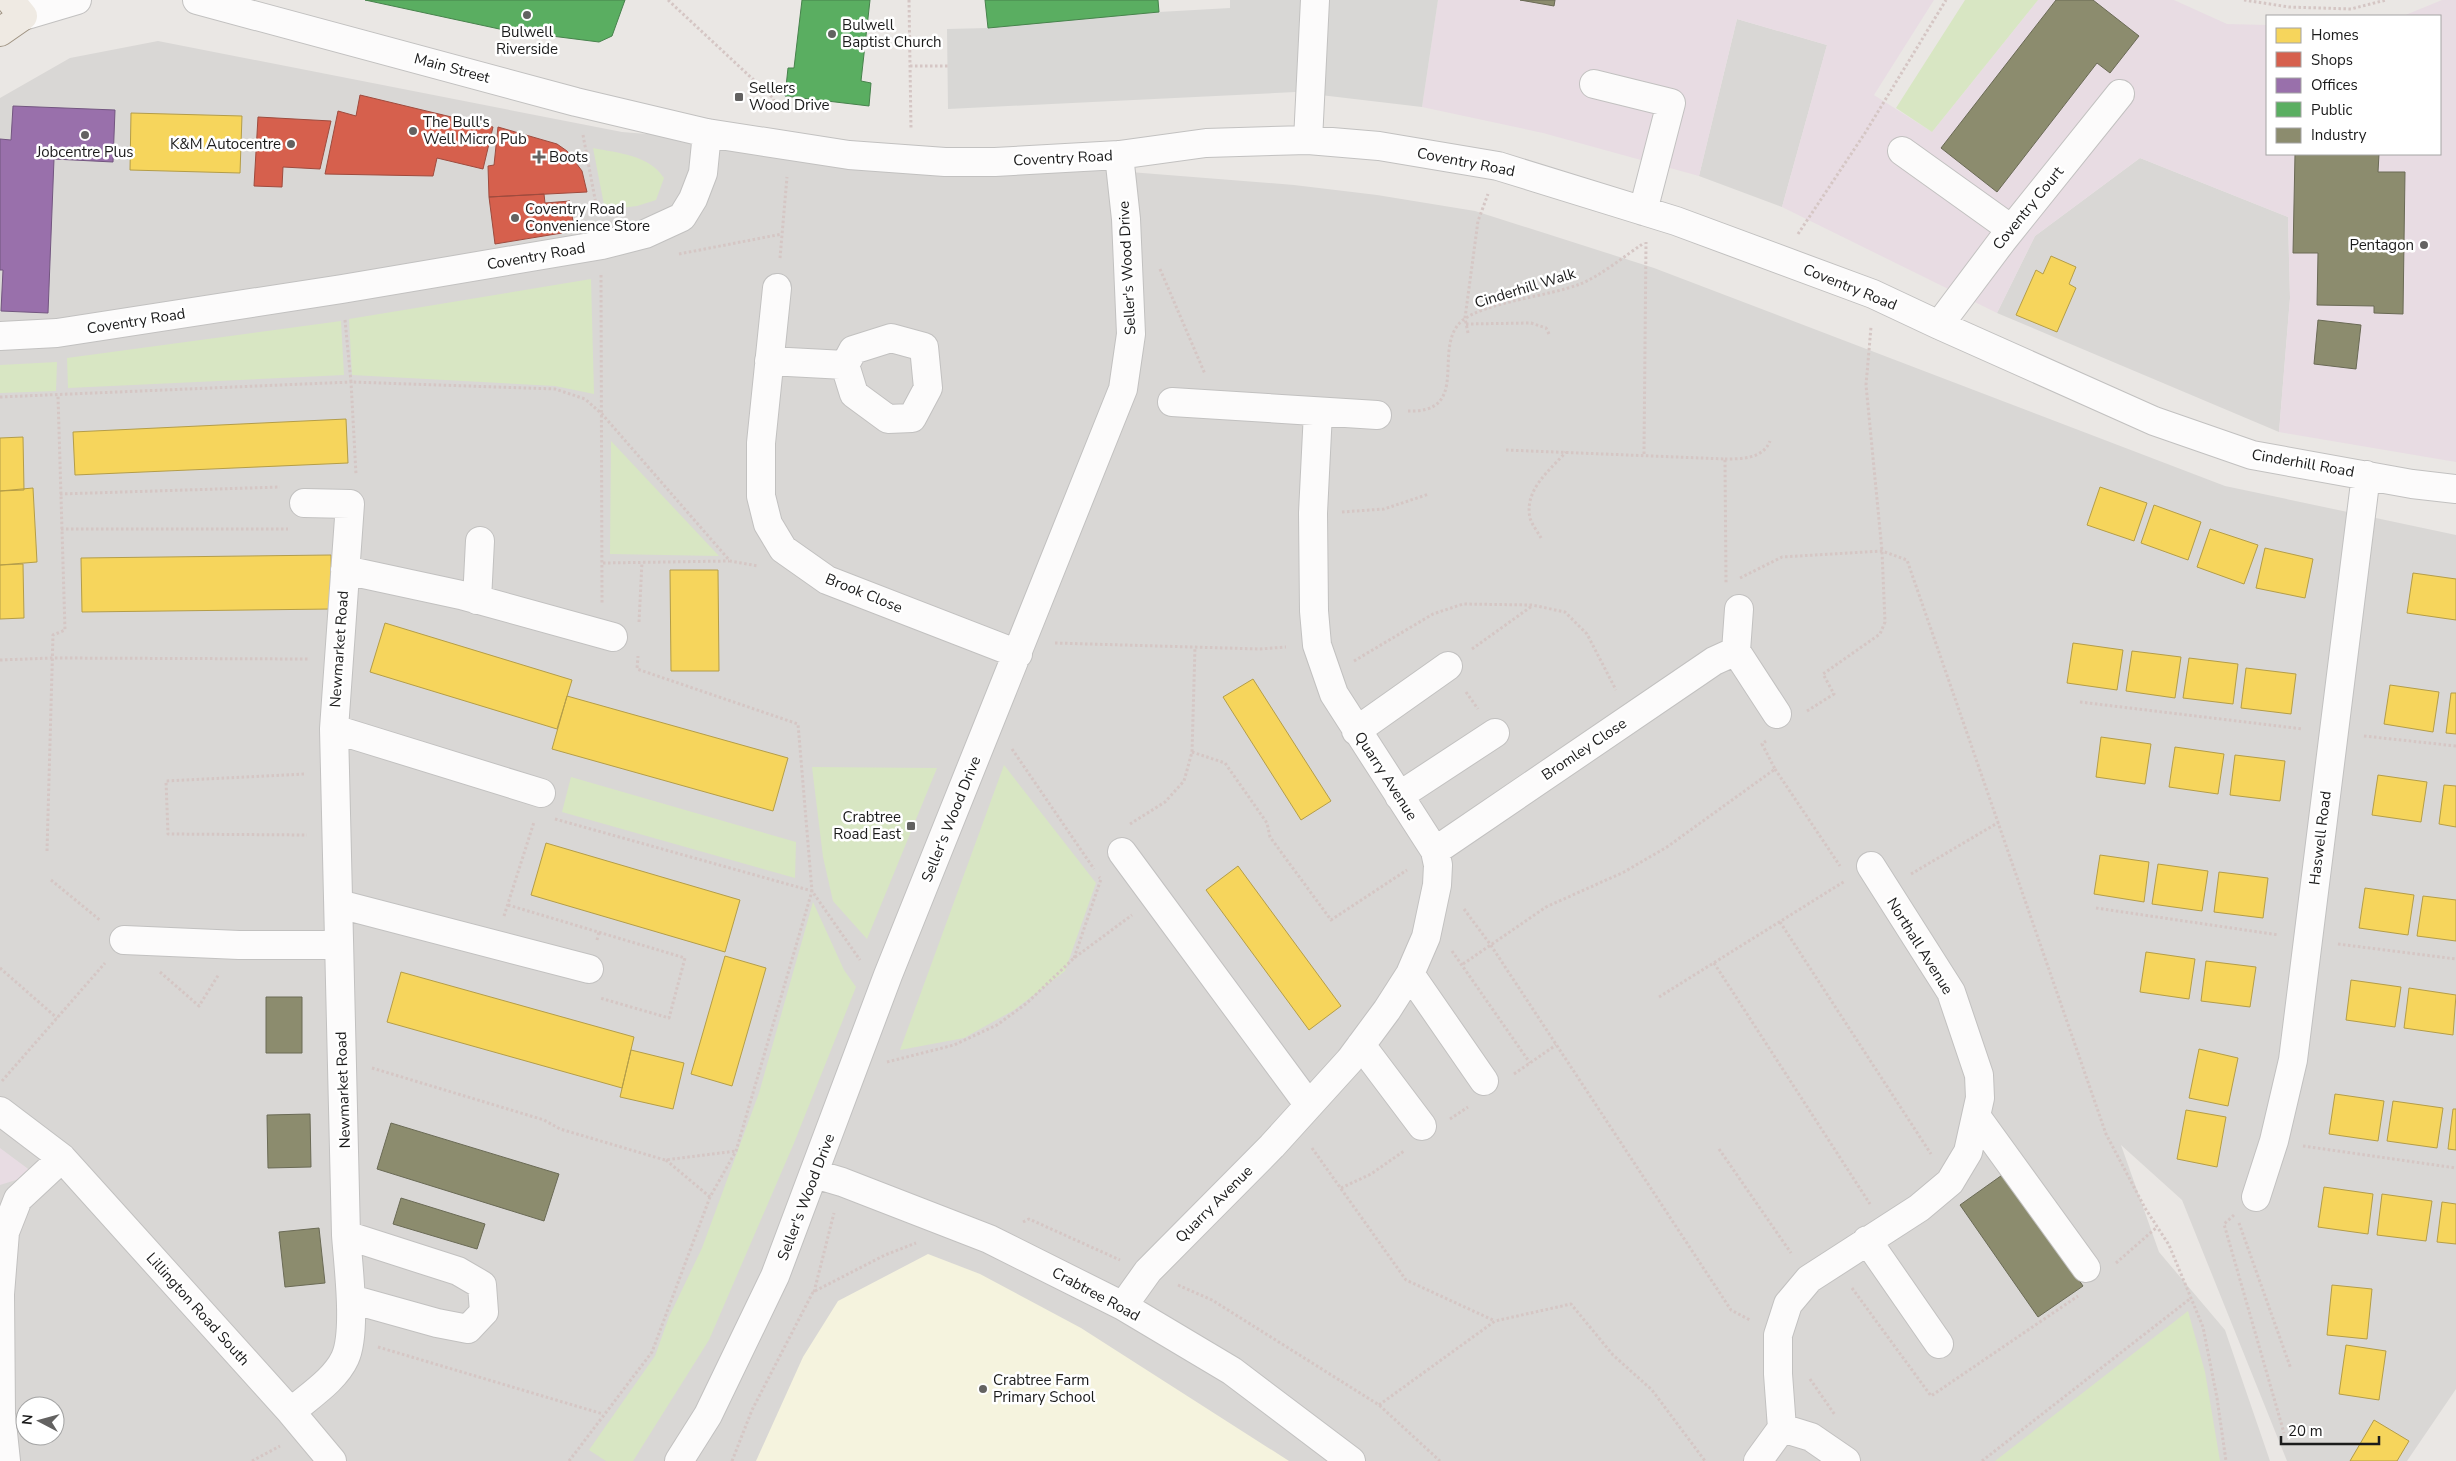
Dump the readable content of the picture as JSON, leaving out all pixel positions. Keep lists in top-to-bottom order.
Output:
{
  "streets": {
    "street": [
      "Main Street",
      "Coventry Road",
      "Coventry Court",
      "Seller's Wood Drive",
      "Cinderhill Road",
      "Brook Close",
      "Newmarket Road",
      "Bromley Close",
      "Quarry Avenue",
      "Haswell Road",
      "Northall Avenue",
      "Crabtree Road",
      "Lillington Road South"
    ],
    "path": ["Cinderhill Walk"]
  },
  "crossings": [
    ["Main Street", "Coventry Road"],
    ["Coventry Road", "Coventry Court"],
    ["Coventry Road", "Seller's Wood Drive"],
    ["Coventry Road", "Cinderhill Walk"],
    ["Coventry Road", "Cinderhill Road"],
    ["Seller's Wood Drive", "Brook Close"],
    ["Seller's Wood Drive", "Crabtree Road"],
    ["Cinderhill Road", "Haswell Road"],
    ["Newmarket Road", "Lillington Road South"],
    ["Bromley Close", "Quarry Avenue"],
    ["Quarry Avenue", "Crabtree Road"]
  ],
  "places": {
    "other": [
      "Bulwell Riverside",
      "Bulwell Baptist Church",
      "The Bull's Well Micro Pub",
      "Jobcentre Plus",
      "K&M Autocentre",
      "Coventry Road Convenience Store",
      "Pentagon",
      "Crabtree Farm Primary School"
    ],
    "transit": ["Sellers Wood Drive", "Crabtree Road East"],
    "health": ["Boots"]
  },
  "legend": [
    "Homes",
    "Shops",
    "Offices",
    "Public",
    "Industry"
  ],
  "scale_bar": "20 m",
  "north": "left"
}
